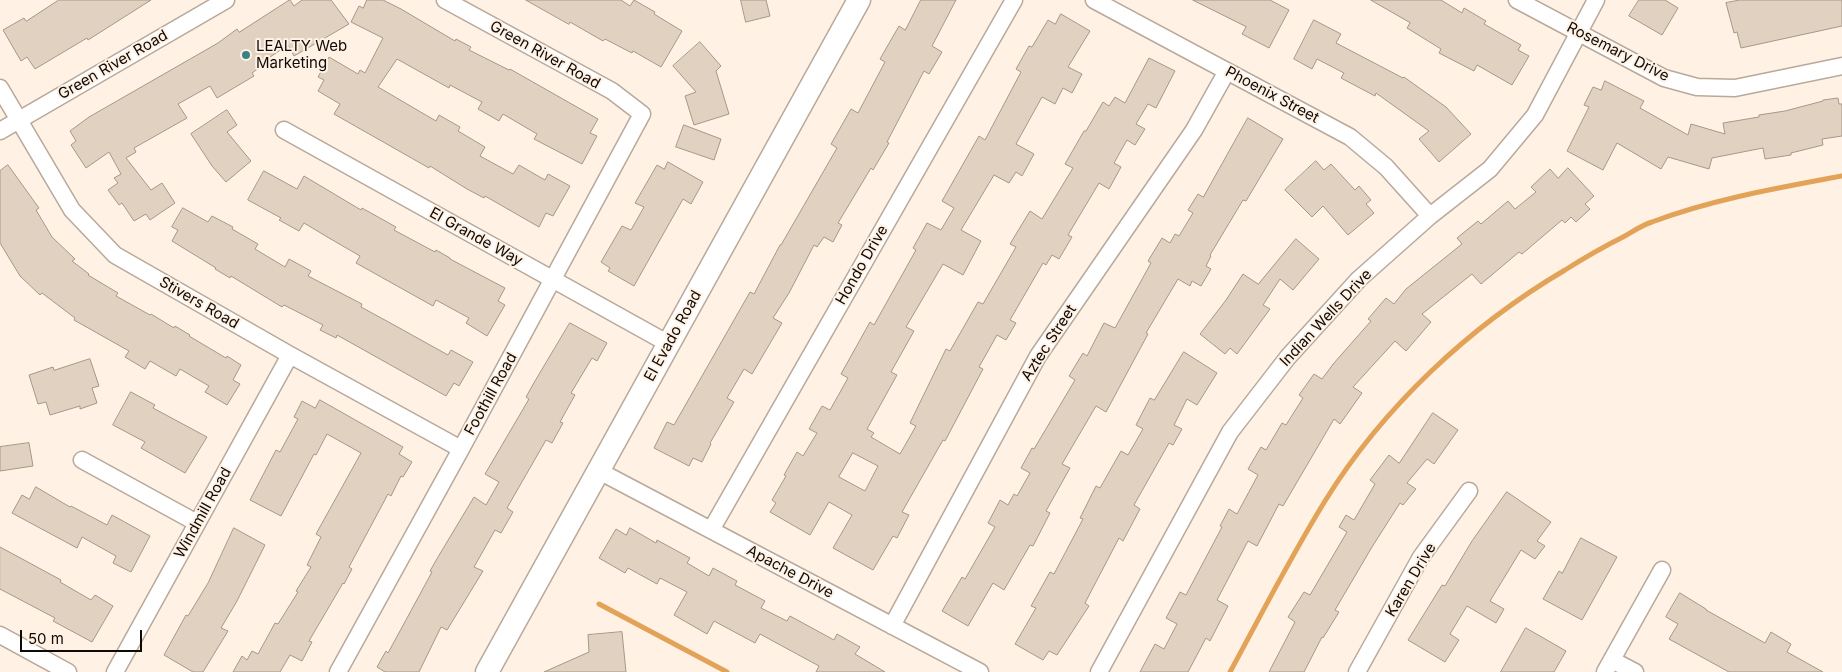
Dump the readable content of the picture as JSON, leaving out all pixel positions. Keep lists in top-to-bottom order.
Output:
{
  "streets": {
    "main road": ["El Evado Road"],
    "street": [
      "Rosemary Drive",
      "Green River Road",
      "Phoenix Street",
      "El Grande Way",
      "Hondo Drive",
      "Stivers Road",
      "Indian Wells Drive",
      "Aztec Street",
      "Foothill Road",
      "Windmill Road",
      "Apache Drive",
      "Karen Drive"
    ]
  },
  "crossings": [
    ["Rosemary Drive", "Indian Wells Drive"],
    ["Green River Road", "Stivers Road"],
    ["Green River Road", "Foothill Road"],
    ["Phoenix Street", "Indian Wells Drive"],
    ["Phoenix Street", "Aztec Street"],
    ["El Grande Way", "El Evado Road"],
    ["El Grande Way", "Foothill Road"],
    ["Hondo Drive", "Apache Drive"],
    ["Stivers Road", "Foothill Road"],
    ["Stivers Road", "Windmill Road"],
    ["El Evado Road", "Apache Drive"],
    ["Aztec Street", "Apache Drive"]
  ],
  "places": ["LEALTY Web Marketing"],
  "scale_bar": "50 m"
}
